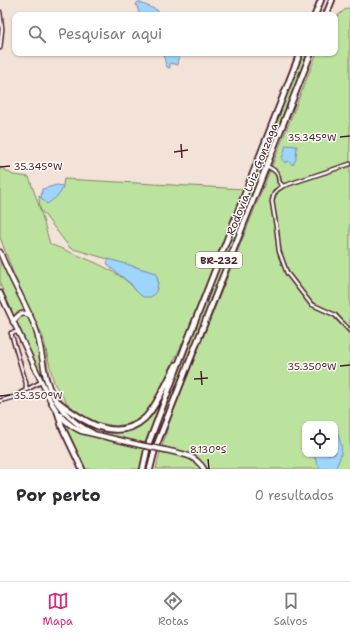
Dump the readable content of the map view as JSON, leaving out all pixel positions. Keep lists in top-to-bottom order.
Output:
{
  "streets": {
    "highway": ["Rodovia Luiz Gonzaga", "BR-232"]
  },
  "page": {
    "search": "Pesquisar aqui",
    "heading": ["Por perto", "0 resultados"],
    "nav": ["Mapa", "Rotas", "Salvos"]
  },
  "coordinates": ["35.345°W", "35.350°W", "8.130°S"]
}
